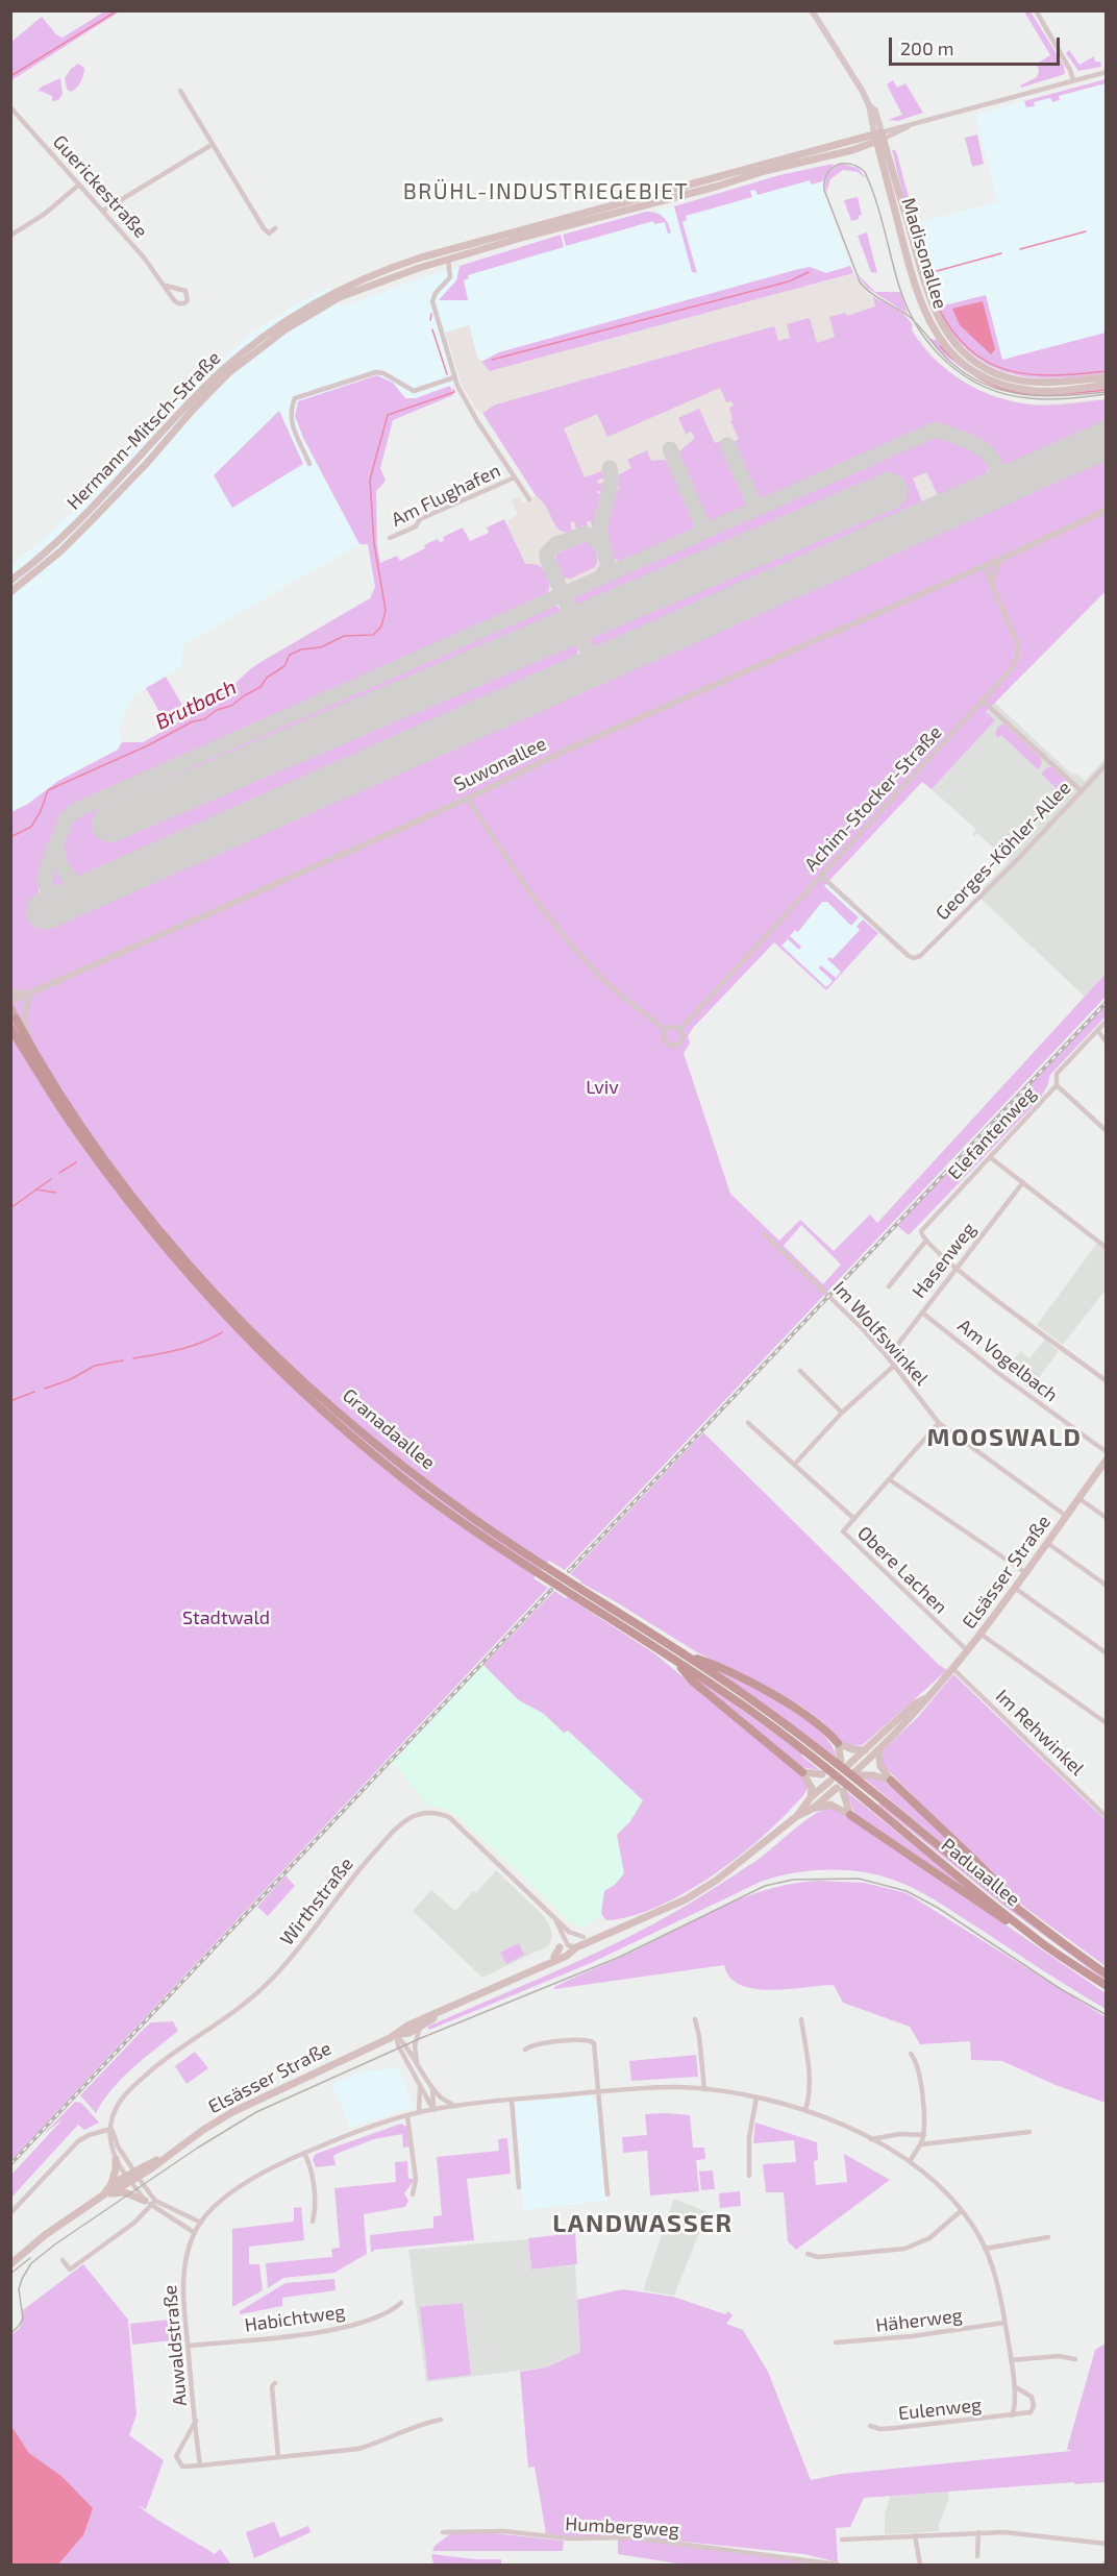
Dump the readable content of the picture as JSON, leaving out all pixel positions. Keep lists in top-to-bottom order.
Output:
{
  "streets": {
    "highway": ["Granadaallee", "Paduaallee"],
    "main road": ["Madisonallee", "Hermann-Mitsch-Straße", "Elsässer Straße"],
    "street": [
      "Guerickestraße",
      "Am Flughafen",
      "Suwonallee",
      "Achim-Stocker-Straße",
      "Georges-Köhler-Allee",
      "Elefantenweg",
      "Hasenweg",
      "Im Wolfswinkel",
      "Am Vogelbach",
      "Obere Lachen",
      "Im Rehwinkel",
      "Wirthstraße",
      "Habichtweg",
      "Häherweg",
      "Auwaldstraße",
      "Eulenweg",
      "Humbergweg"
    ]
  },
  "crossings": [
    ["Madisonallee", "Hermann-Mitsch-Straße"],
    ["Hermann-Mitsch-Straße", "Am Flughafen"],
    ["Suwonallee", "Achim-Stocker-Straße"],
    ["Achim-Stocker-Straße", "Georges-Köhler-Allee"],
    ["Hasenweg", "Im Wolfswinkel"],
    ["Hasenweg", "Am Vogelbach"],
    ["Im Wolfswinkel", "Obere Lachen"],
    ["Im Wolfswinkel", "Elsässer Straße"],
    ["Granadaallee", "Elsässer Straße"],
    ["Granadaallee", "Paduaallee"],
    ["Obere Lachen", "Elsässer Straße"],
    ["Elsässer Straße", "Im Rehwinkel"],
    ["Elsässer Straße", "Paduaallee"],
    ["Elsässer Straße", "Wirthstraße"],
    ["Habichtweg", "Auwaldstraße"],
    ["Häherweg", "Auwaldstraße"],
    ["Auwaldstraße", "Eulenweg"]
  ],
  "districts": ["BRÜHL-INDUSTRIEGEBIET", "MOOSWALD", "LANDWASSER"],
  "water": ["Brutbach"],
  "parks": ["Lviv", "Stadtwald"],
  "scale_bar": "200 m"
}
